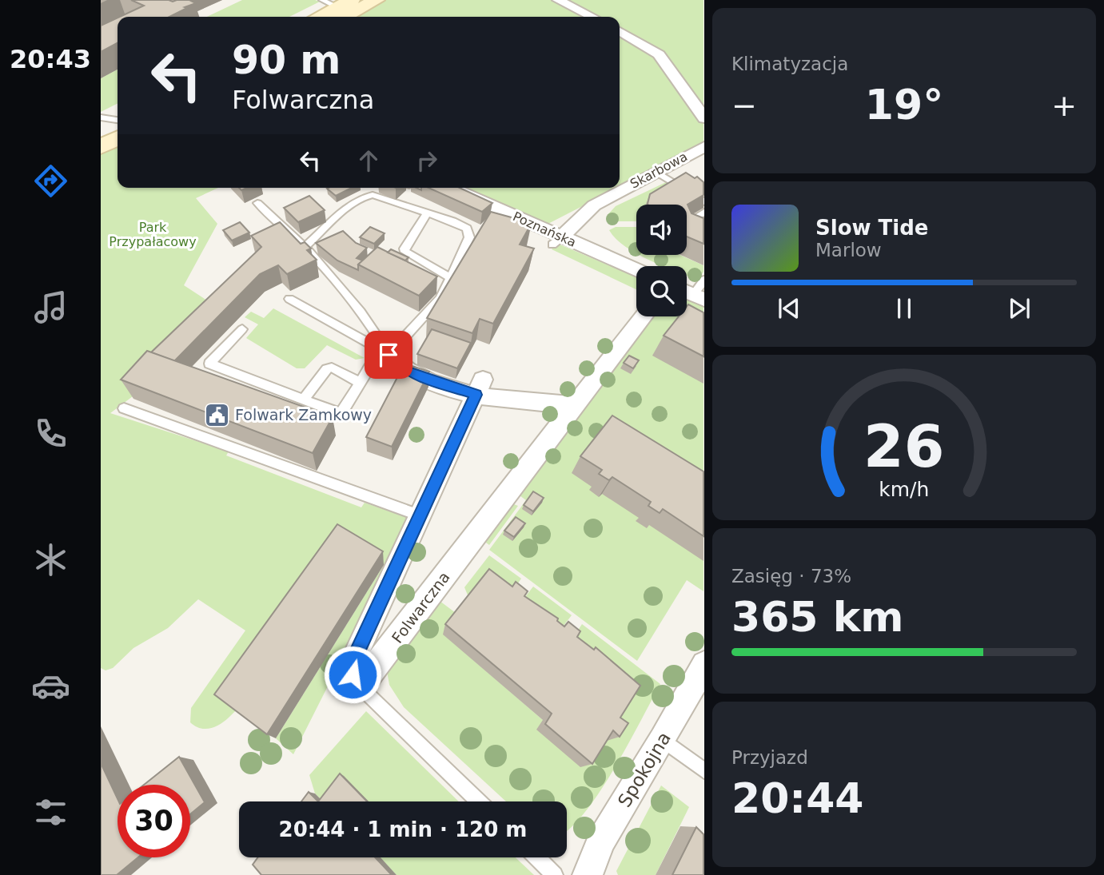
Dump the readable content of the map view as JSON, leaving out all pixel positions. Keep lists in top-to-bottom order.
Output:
{
  "streets": {
    "street": [
      "Skarbowa",
      "Poznańska",
      "Folwarczna",
      "Spokojna"
    ]
  },
  "crossings": [
    ["Skarbowa", "Poznańska"]
  ],
  "parks": ["Park Przypałacowy"],
  "places": {
    "public building": ["Folwark Zamkowy"]
  },
  "page": {
    "tabs": "20:43",
    "tile": [
      "Klimatyzacja",
      ["Zasięg · 73%", "365 km"],
      ["Przyjazd", "20:44"]
    ],
    "turn": ["90 m", "Folwarczna"],
    "heat": ["−", "19°", "+"],
    "song": ["Slow Tide", "Marlow"],
    "limit": "30",
    "trip": "20:44 · 1 min · 120 m",
    "gauge": ["26", "km/h"]
  }
}
